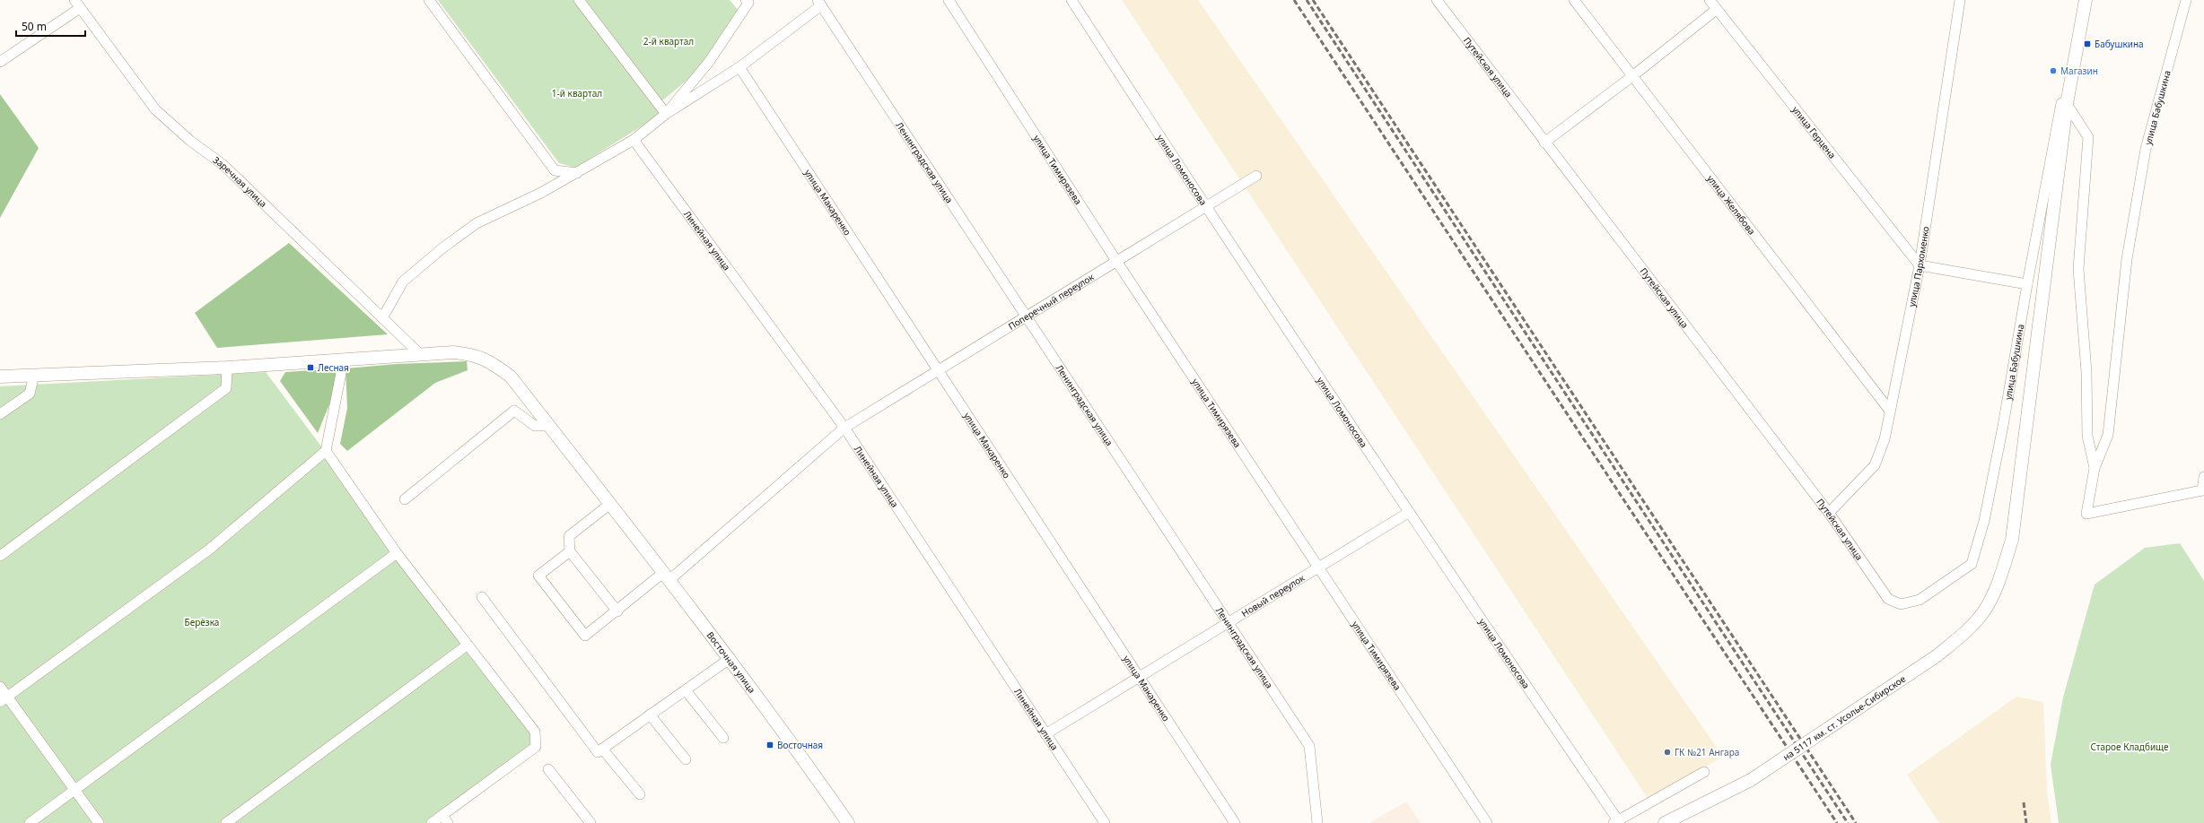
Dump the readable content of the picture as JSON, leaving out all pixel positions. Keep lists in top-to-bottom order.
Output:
{
  "streets": {
    "street": [
      "Путейская улица",
      "улица Бабушкина",
      "улица Герцена",
      "Ленинградская улица",
      "улица Тимирязева",
      "улица Ломоносова",
      "Заречная улица",
      "улица Макаренко",
      "улица Желябова",
      "Линейная улица",
      "улица Пархоменко",
      "Поперечный переулок",
      "Новый переулок",
      "Восточная улица",
      "на 5117 км. ст. Усолье-Сибирское"
    ]
  },
  "crossings": [
    ["Путейская улица", "улица Бабушкина"],
    ["Путейская улица", "улица Пархоменко"],
    ["улица Бабушкина", "на 5117 км. ст. Усолье-Сибирское"],
    ["улица Герцена", "улица Пархоменко"],
    ["Ленинградская улица", "Поперечный переулок"],
    ["Ленинградская улица", "Новый переулок"],
    ["улица Тимирязева", "Поперечный переулок"],
    ["улица Тимирязева", "Новый переулок"],
    ["улица Ломоносова", "Поперечный переулок"],
    ["улица Ломоносова", "Новый переулок"],
    ["Заречная улица", "Восточная улица"],
    ["улица Макаренко", "Поперечный переулок"],
    ["улица Макаренко", "Новый переулок"],
    ["улица Желябова", "улица Пархоменко"],
    ["Линейная улица", "Поперечный переулок"],
    ["Линейная улица", "Новый переулок"],
    ["Поперечный переулок", "Восточная улица"]
  ],
  "parks": [
    "2-й квартал",
    "1-й квартал",
    "Берёзка",
    "Старое Кладбище"
  ],
  "places": {
    "transit": ["Бабушкина", "Лесная", "Восточная"],
    "other": ["Магазин", "ГК №21 Ангара"]
  },
  "scale_bar": "50 m"
}
